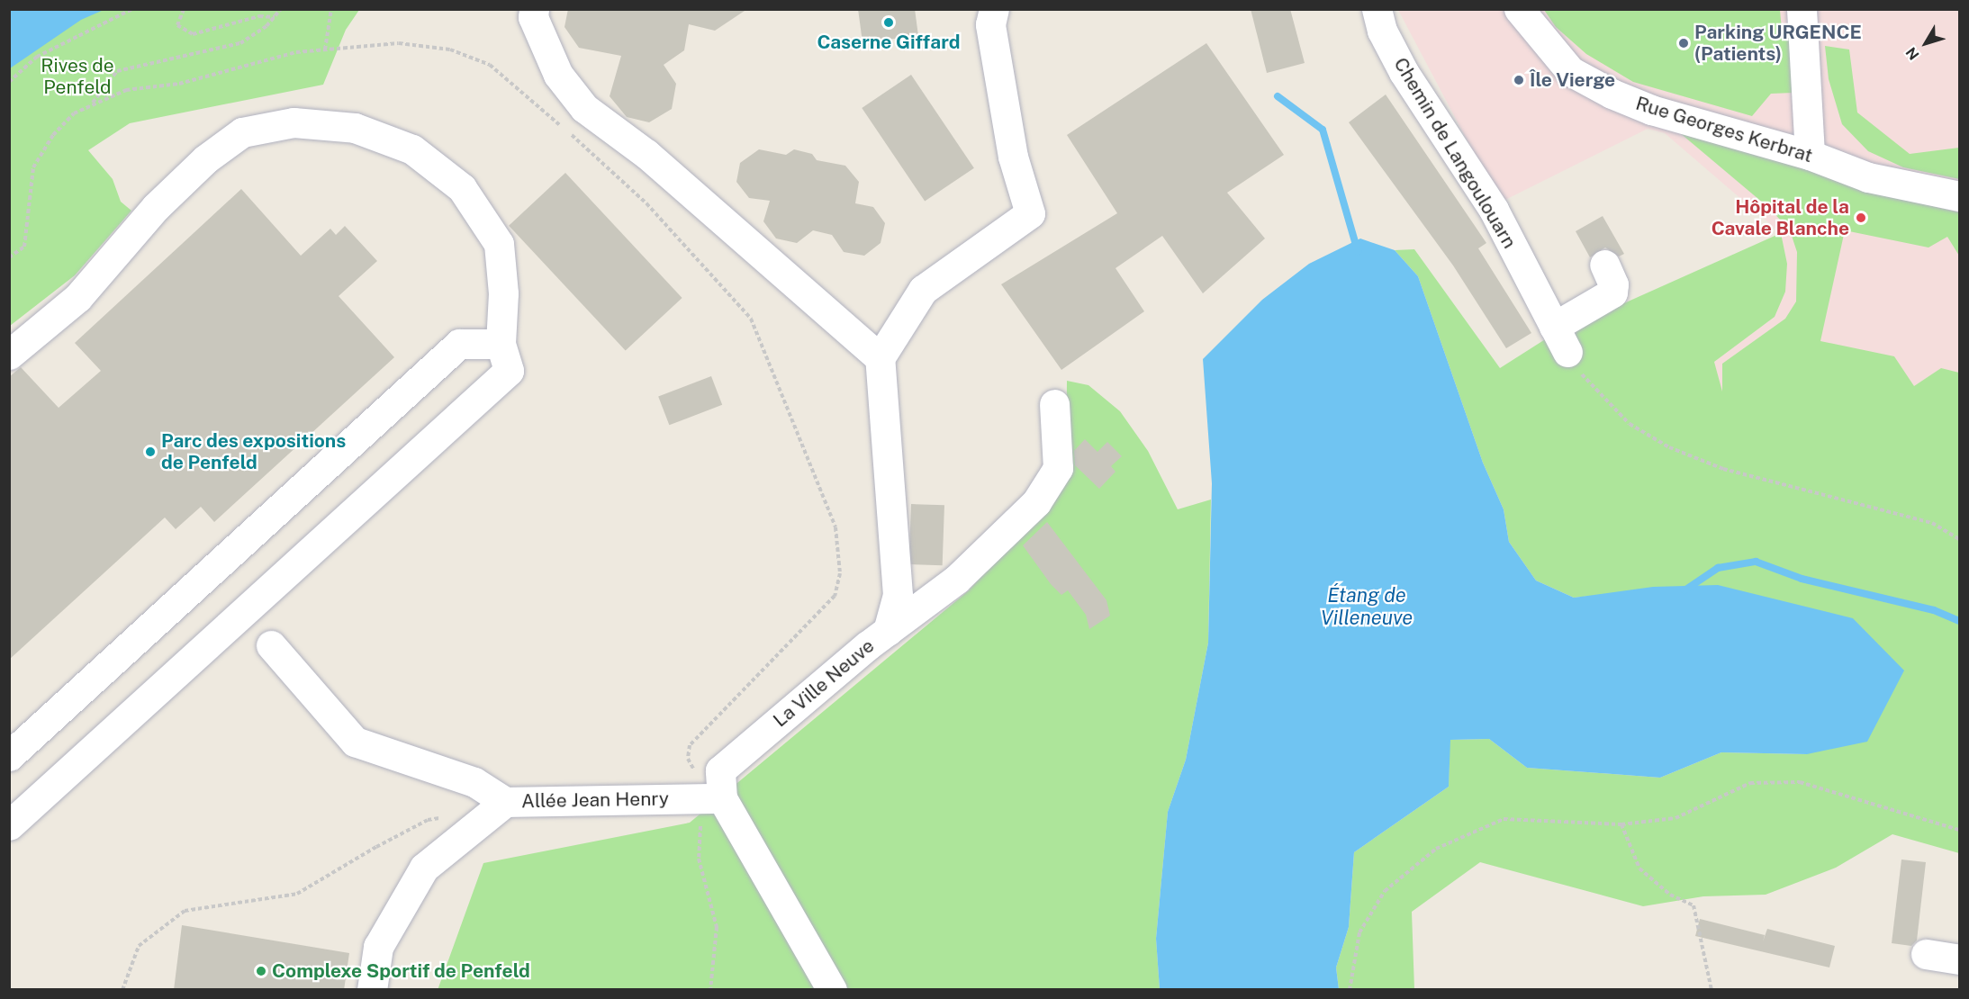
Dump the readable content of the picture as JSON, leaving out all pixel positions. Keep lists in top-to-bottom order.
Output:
{
  "streets": {
    "street": [
      "Rue Georges Kerbrat",
      "Chemin de Langoulouarn",
      "La Ville Neuve",
      "Allée Jean Henry"
    ]
  },
  "crossings": [
    ["La Ville Neuve", "Allée Jean Henry"]
  ],
  "water": ["Étang de Villeneuve"],
  "parks": ["Rives de Penfeld"],
  "places": [
    "Caserne Giffard",
    "Parking URGENCE (Patients)",
    "Île Vierge",
    "Hôpital de la Cavale Blanche",
    "Parc des expositions de Penfeld",
    "Complexe Sportif de Penfeld"
  ],
  "north": "bottom left"
}
